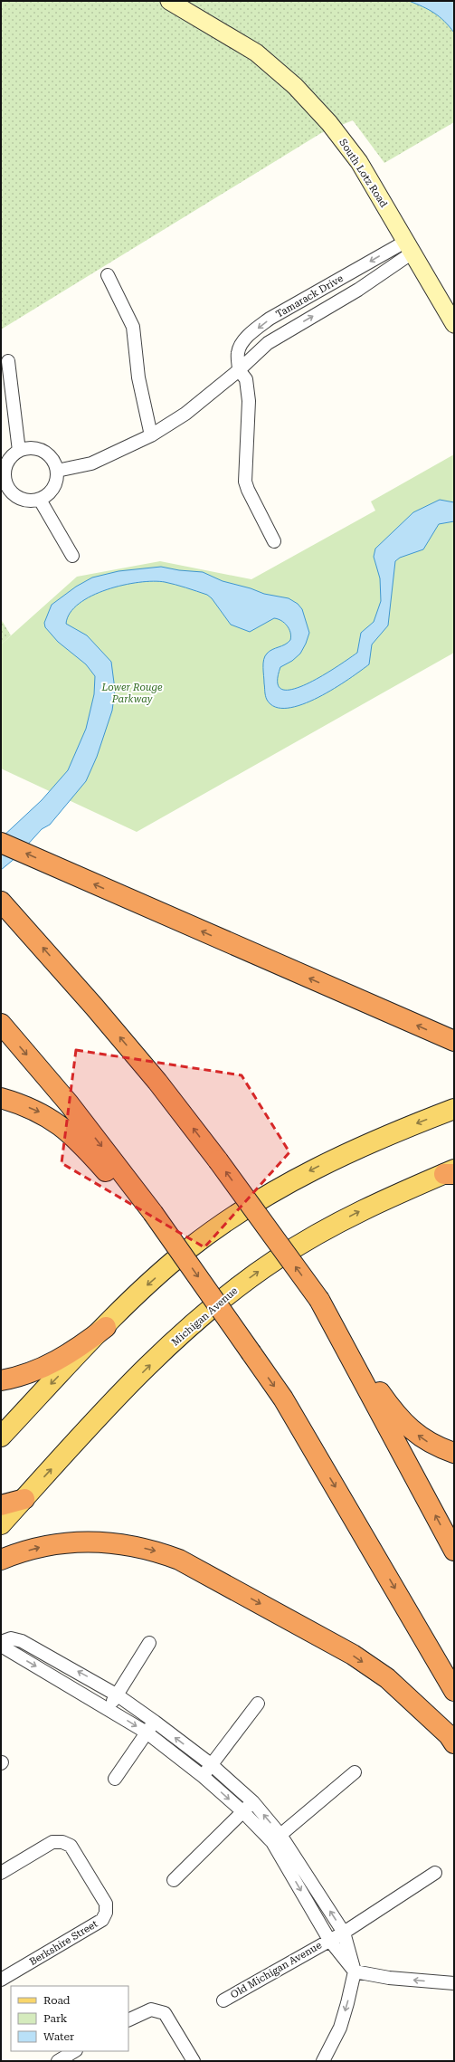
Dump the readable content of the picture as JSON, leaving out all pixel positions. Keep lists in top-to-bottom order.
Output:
{
  "streets": {
    "main road": ["Michigan Avenue"],
    "street": [
      "South Lotz Road",
      "Tamarack Drive",
      "Berkshire Street",
      "Old Michigan Avenue"
    ]
  },
  "crossings": [
    ["South Lotz Road", "Tamarack Drive"]
  ],
  "parks": ["Lower Rouge Parkway"],
  "legend": ["Road", "Park", "Water"]
}
